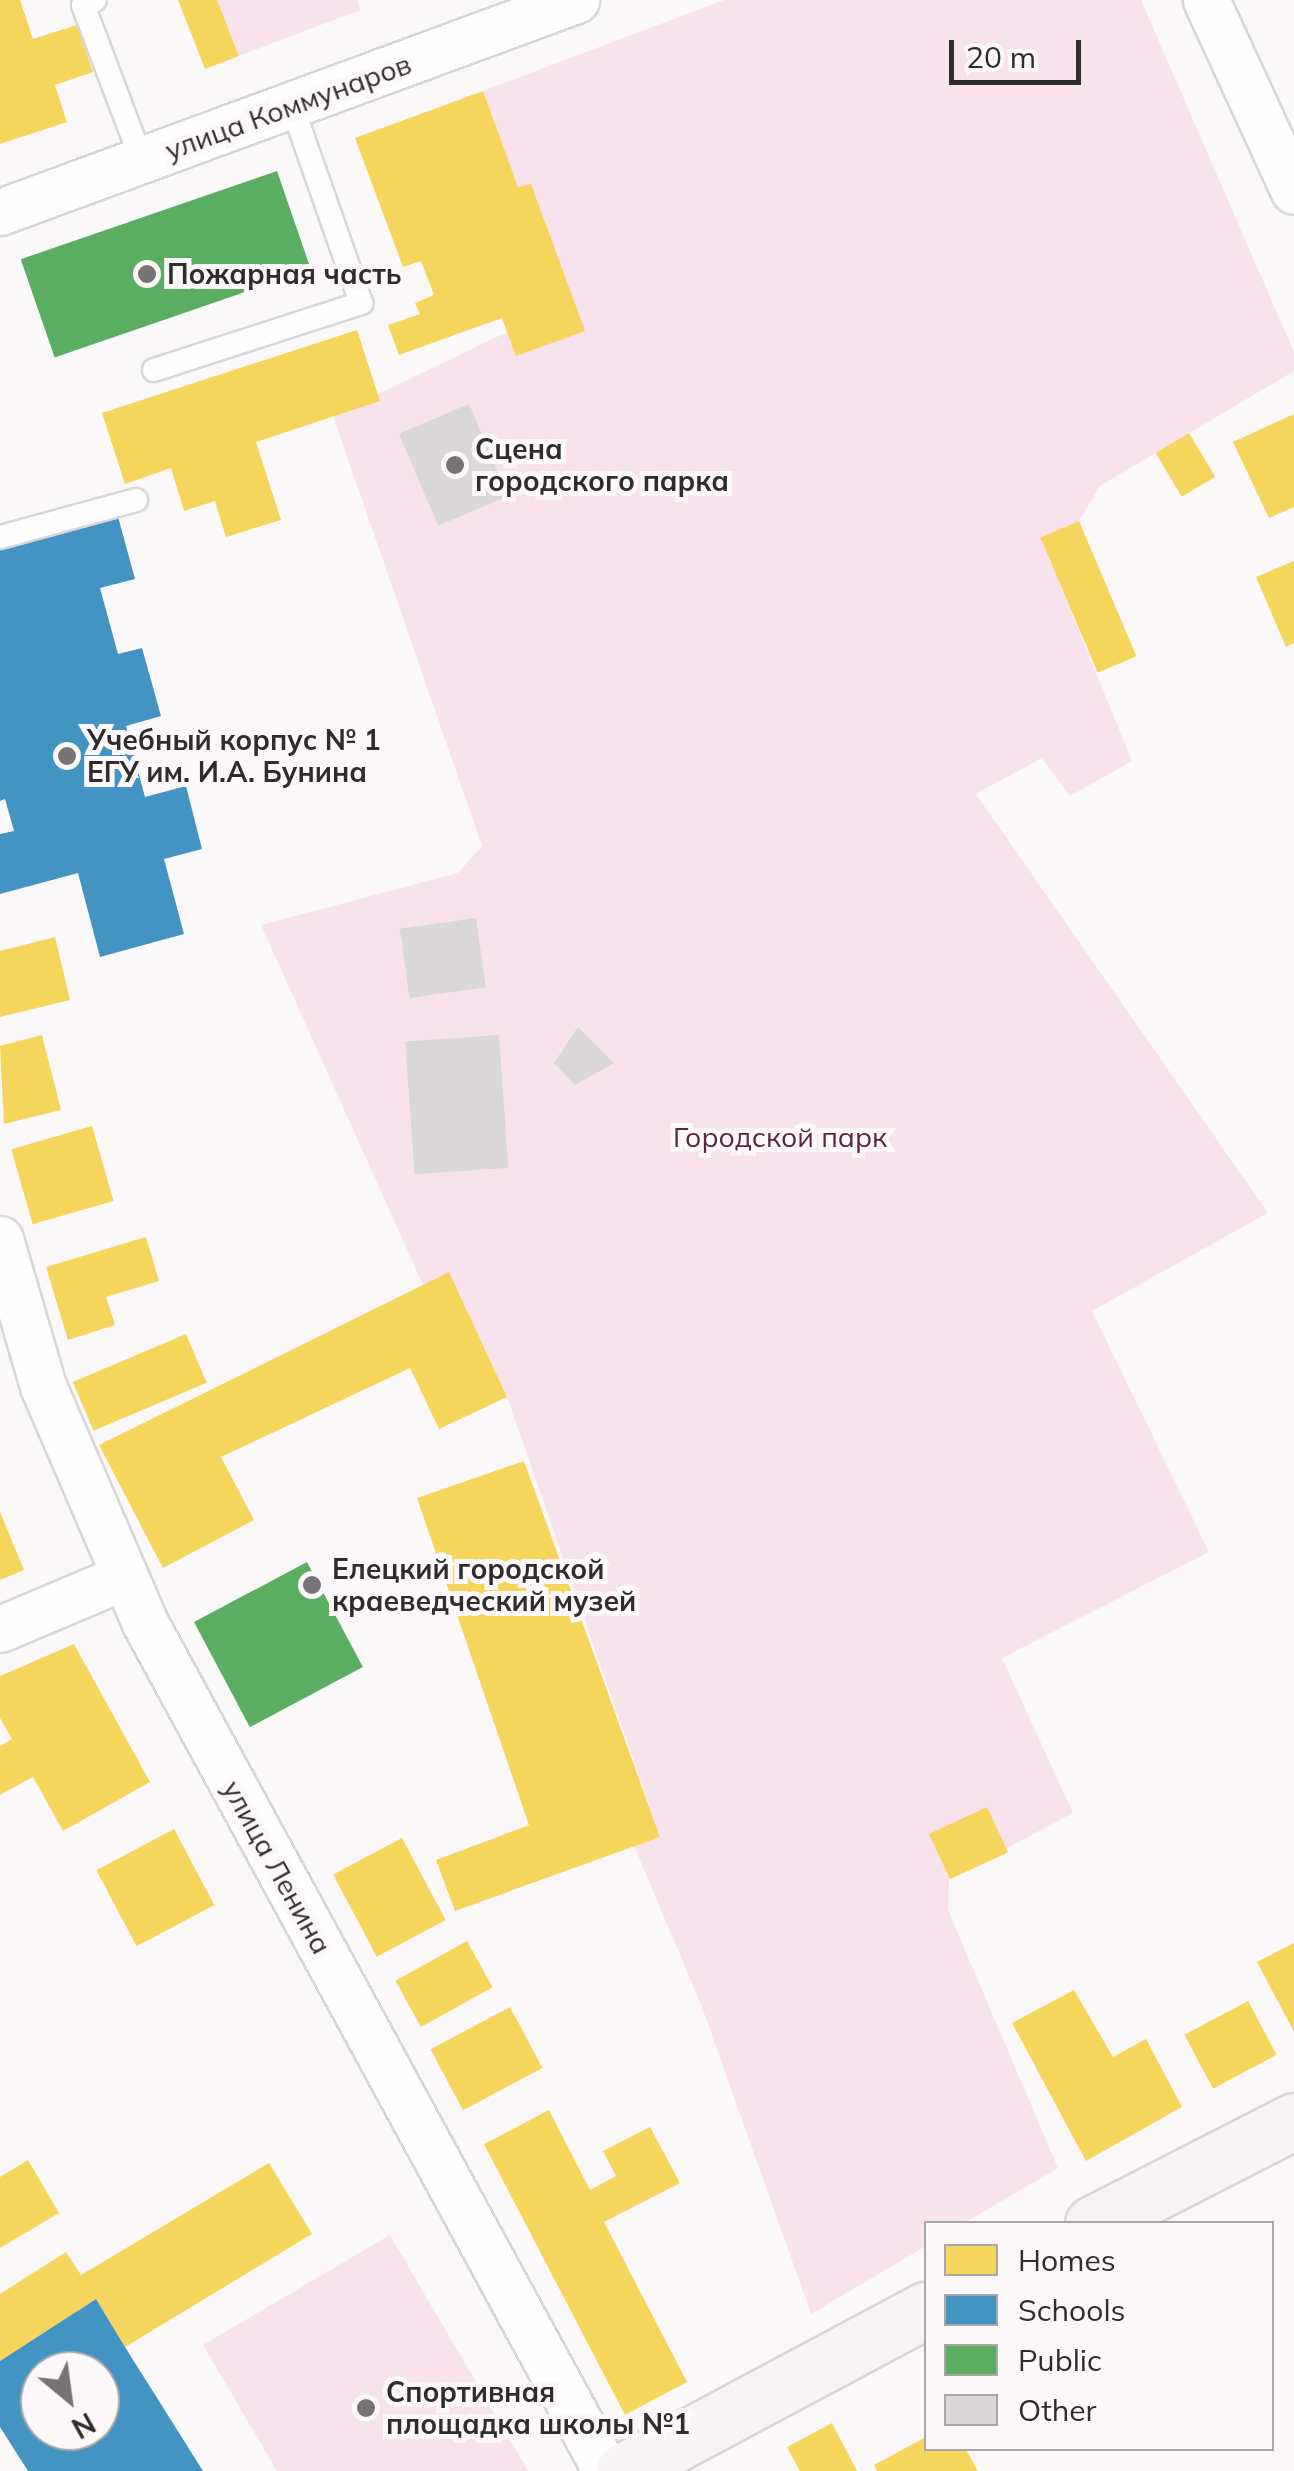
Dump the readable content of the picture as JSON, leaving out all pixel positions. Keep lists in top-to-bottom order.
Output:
{
  "streets": {
    "street": ["улица Коммунаров", "улица Ленина"]
  },
  "parks": ["Городской парк"],
  "places": [
    "Пожарная часть",
    "Сцена городского парка",
    "Учебный корпус № 1 ЕГУ им. И.А. Бунина",
    "Елецкий городской краеведческий музей",
    "Спортивная площадка школы №1"
  ],
  "legend": [
    "Homes",
    "Schools",
    "Public",
    "Other"
  ],
  "scale_bar": "20 m",
  "north": "bottom right"
}
